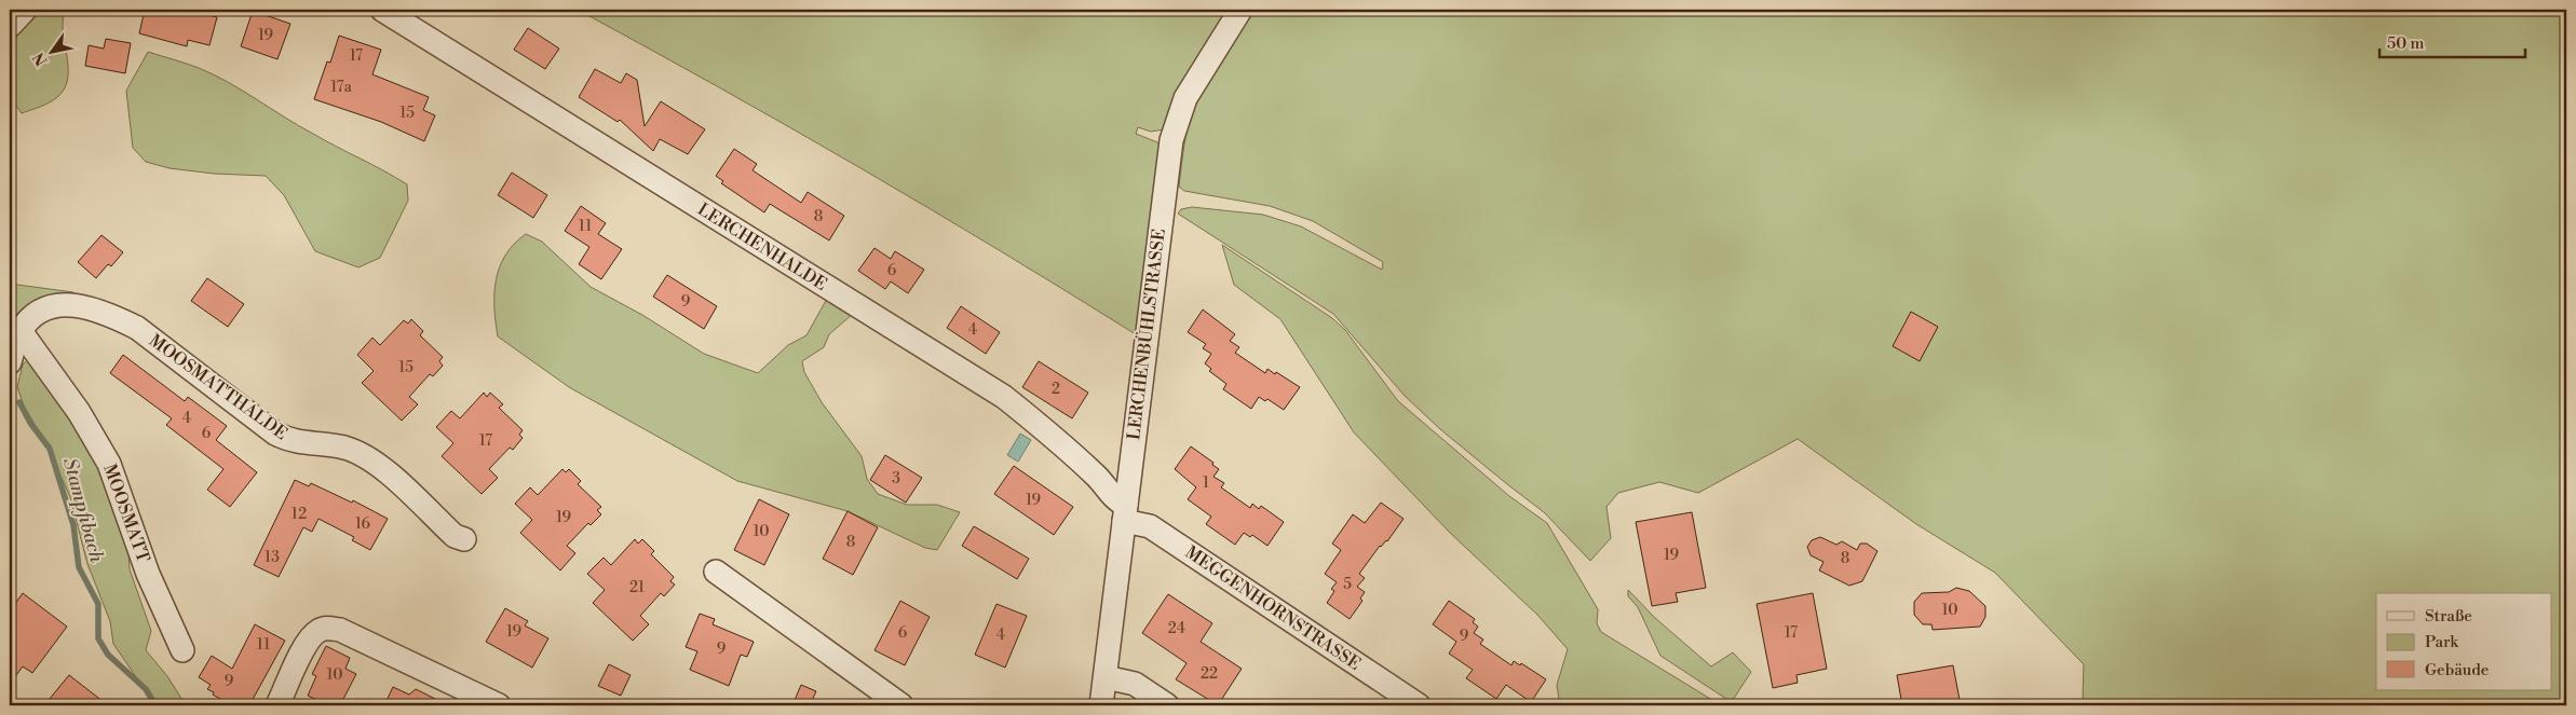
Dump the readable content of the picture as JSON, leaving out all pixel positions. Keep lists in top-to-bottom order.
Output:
{
  "streets": {
    "street": [
      "LERCHENHALDE",
      "LERCHENBÜHLSTRASSE",
      "MOOSMATTHALDE",
      "MOOSMATT",
      "MEGGENHORNSTRASSE"
    ]
  },
  "crossings": [
    ["LERCHENHALDE", "LERCHENBÜHLSTRASSE"],
    ["LERCHENHALDE", "MEGGENHORNSTRASSE"],
    ["LERCHENBÜHLSTRASSE", "MEGGENHORNSTRASSE"],
    ["MOOSMATTHALDE", "MOOSMATT"]
  ],
  "water": ["Stampfibach"],
  "house_numbers": [
    "19",
    "17",
    "17a",
    "15",
    "8",
    "11",
    "6",
    "9",
    "4",
    "15",
    "2",
    "4",
    "6",
    "17",
    "3",
    "1",
    "19",
    "12",
    "19",
    "16",
    "10",
    "8",
    "19",
    "13",
    "8",
    "5",
    "21",
    "10",
    "24",
    "19",
    "6",
    "17",
    "4",
    "9",
    "11",
    "9",
    "22",
    "10",
    "9"
  ],
  "legend": ["Straße", "Park", "Gebäude"],
  "scale_bar": "50 m",
  "north": "bottom left"
}
